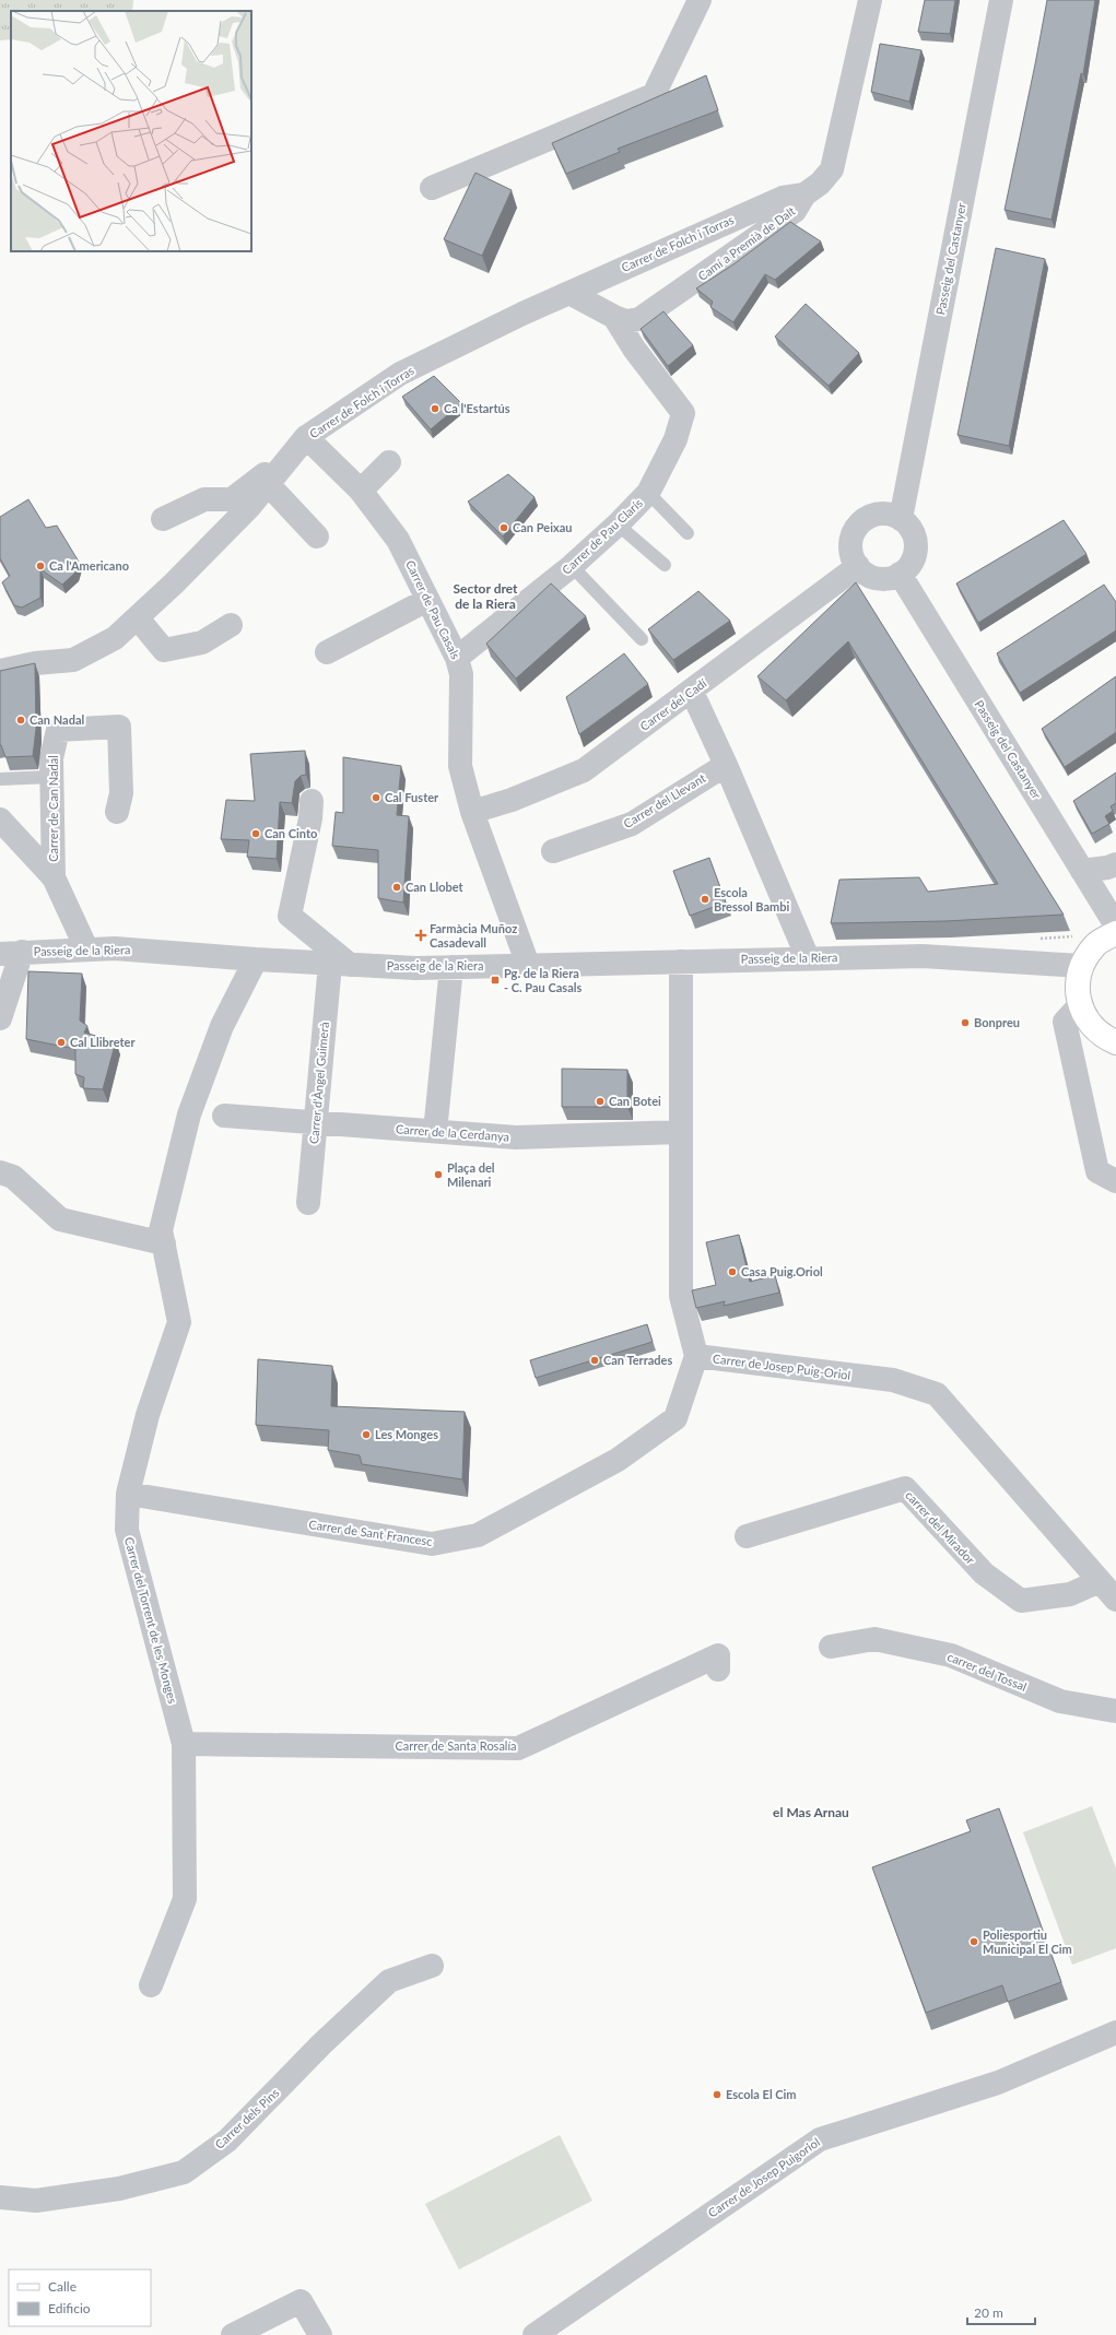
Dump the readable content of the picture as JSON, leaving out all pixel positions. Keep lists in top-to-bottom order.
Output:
{
  "streets": {
    "street": [
      "Carrer de Folch i Torras",
      "Camí a Premià de Dalt",
      "Passeig del Castanyer",
      "Carrer de Pau Clarís",
      "Carrer de Pau Casals",
      "Carrer del Cadí",
      "Carrer del Llevant",
      "Carrer de Can Nadal",
      "Passeig de la Riera",
      "Carrer d'Àngel Guimerà",
      "Carrer de la Cerdanya",
      "Carrer de Josep Puig-Oriol",
      "carrer del Mirador",
      "Carrer de Sant Francesc",
      "Carrer del Torrent de les Monges",
      "carrer del Tossal",
      "Carrer de Santa Rosalía",
      "Carrer dels Pins",
      "Carrer de Josep Puigoriol"
    ]
  },
  "crossings": [
    ["Carrer de Folch i Torras", "Camí a Premià de Dalt"],
    ["Carrer de Folch i Torras", "Carrer de Pau Clarís"],
    ["Carrer de Folch i Torras", "Carrer de Pau Casals"],
    ["Camí a Premià de Dalt", "Carrer de Pau Clarís"],
    ["Passeig del Castanyer", "Carrer del Cadí"],
    ["Carrer de Pau Clarís", "Carrer de Pau Casals"],
    ["Carrer de Pau Casals", "Carrer del Cadí"],
    ["Carrer de Pau Casals", "Passeig de la Riera"],
    ["Passeig de la Riera", "Carrer d'Àngel Guimerà"],
    ["Passeig de la Riera", "Carrer de Josep Puig-Oriol"],
    ["Passeig de la Riera", "Carrer del Torrent de les Monges"],
    ["Carrer d'Àngel Guimerà", "Carrer de la Cerdanya"],
    ["Carrer de la Cerdanya", "Carrer de Josep Puig-Oriol"],
    ["Carrer de Josep Puig-Oriol", "carrer del Mirador"],
    ["Carrer de Josep Puig-Oriol", "Carrer de Sant Francesc"],
    ["Carrer de Sant Francesc", "Carrer del Torrent de les Monges"],
    ["Carrer del Torrent de les Monges", "Carrer de Santa Rosalía"]
  ],
  "districts": ["Sector dret de la Riera", "el Mas Arnau"],
  "places": {
    "other": [
      "Ca l'Estartús",
      "Can Peixau",
      "Ca l'Americano",
      "Can Nadal",
      "Cal Fuster",
      "Can Cinto",
      "Can Llobet",
      "Escola Bressol Bambi",
      "Bonpreu",
      "Cal Llibreter",
      "Can Botei",
      "Plaça del Milenari",
      "Casa Puig.Oriol",
      "Can Terrades",
      "Les Monges",
      "Poliesportiu Municipal El Cim",
      "Escola El Cim"
    ],
    "health": ["Farmàcia Muñoz Casadevall"],
    "transit": ["Pg. de la Riera - C. Pau Casals"]
  },
  "legend": ["Calle", "Edificio"],
  "scale_bar": "20 m"
}
